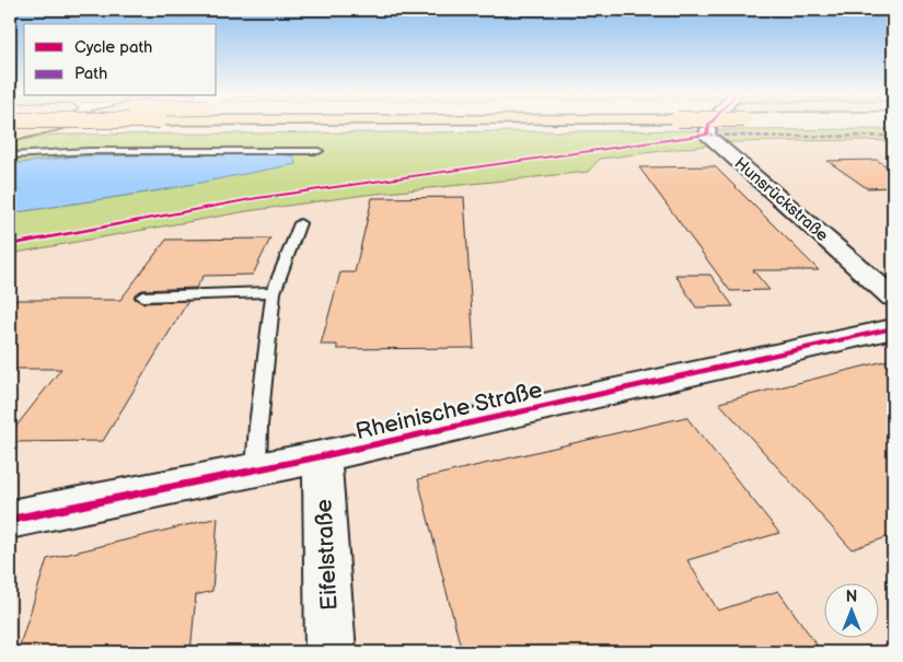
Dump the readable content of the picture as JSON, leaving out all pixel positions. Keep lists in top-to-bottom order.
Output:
{
  "streets": {
    "street": ["Hunsrückstraße", "Rheinische Straße", "Eifelstraße"]
  },
  "crossings": [
    ["Rheinische Straße", "Eifelstraße"]
  ],
  "legend": ["Cycle path", "Path"],
  "north": "top"
}
